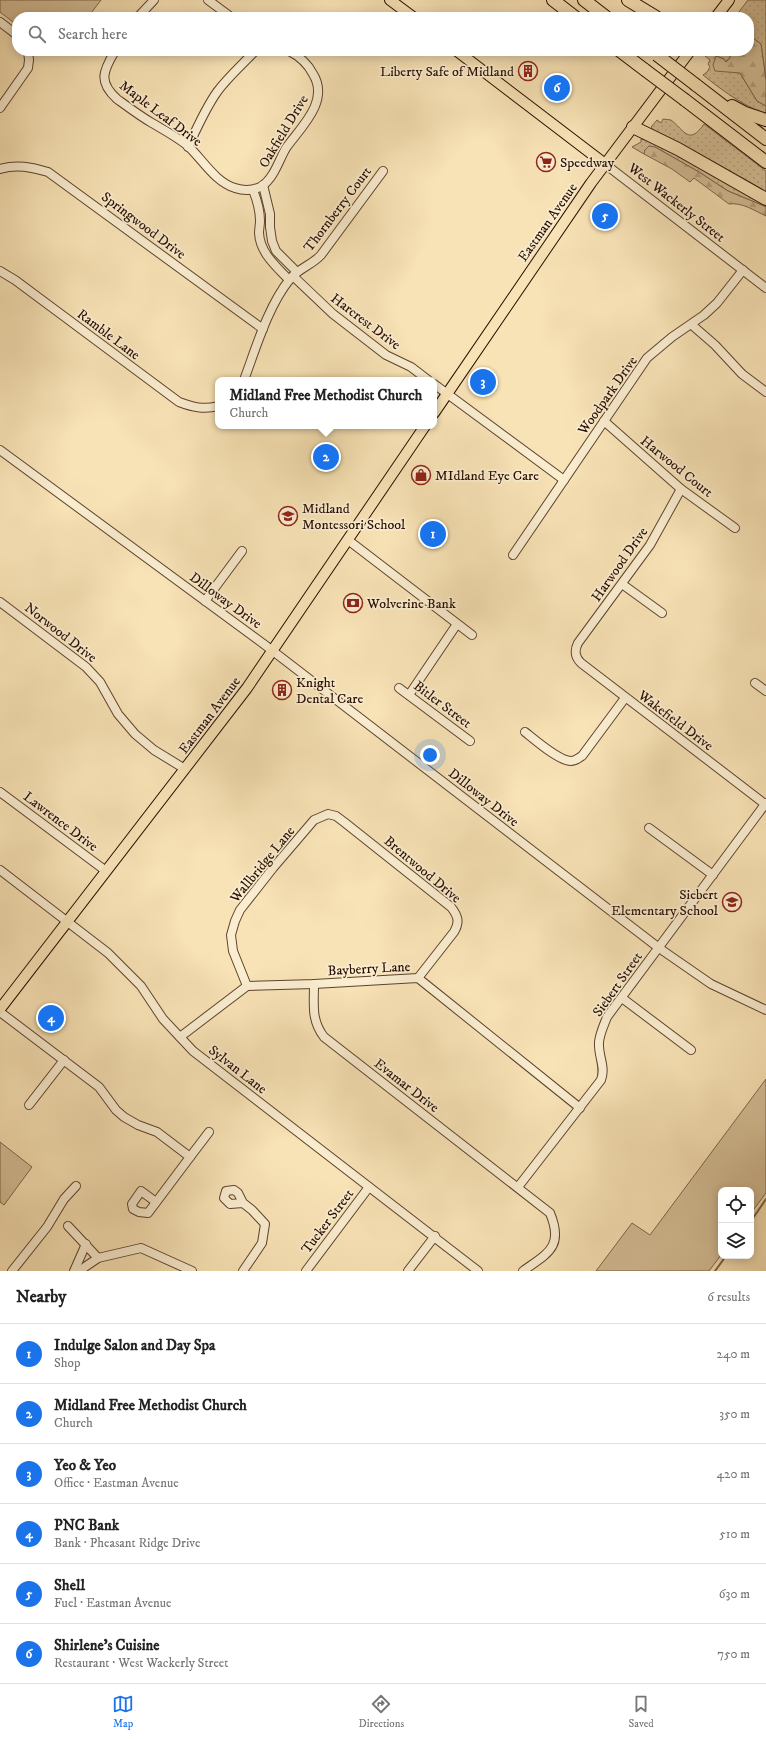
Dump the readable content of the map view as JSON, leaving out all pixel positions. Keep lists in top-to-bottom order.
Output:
{
  "streets": {
    "main road": ["West Wackerly Street", "Eastman Avenue"],
    "street": [
      "Maple Leaf Drive",
      "Oakfield Drive",
      "Thornberry Court",
      "Springwood Drive",
      "Harcrest Drive",
      "Ramble Lane",
      "Woodpark Drive",
      "Harwood Court",
      "Harwood Drive",
      "Dilloway Drive",
      "Norwood Drive",
      "Bitler Street",
      "Wakefield Drive",
      "Lawrence Drive",
      "Wallbridge Lane",
      "Brentwood Drive",
      "Bayberry Lane",
      "Siebert Street",
      "Sylvan Lane",
      "Evamar Drive",
      "Tucker Street"
    ]
  },
  "crossings": [
    ["Maple Leaf Drive", "Oakfield Drive"],
    ["Oakfield Drive", "Thornberry Court"],
    ["Oakfield Drive", "Harcrest Drive"],
    ["West Wackerly Street", "Eastman Avenue"],
    ["West Wackerly Street", "Woodpark Drive"],
    ["Thornberry Court", "Harcrest Drive"],
    ["Eastman Avenue", "Dilloway Drive"],
    ["Eastman Avenue", "Norwood Drive"],
    ["Eastman Avenue", "Lawrence Drive"],
    ["Eastman Avenue", "Sylvan Lane"],
    ["Woodpark Drive", "Harwood Court"],
    ["Harwood Court", "Harwood Drive"],
    ["Harwood Drive", "Wakefield Drive"],
    ["Dilloway Drive", "Siebert Street"],
    ["Wakefield Drive", "Siebert Street"],
    ["Wallbridge Lane", "Brentwood Drive"],
    ["Wallbridge Lane", "Bayberry Lane"],
    ["Brentwood Drive", "Bayberry Lane"],
    ["Bayberry Lane", "Siebert Street"],
    ["Bayberry Lane", "Evamar Drive"],
    ["Siebert Street", "Evamar Drive"],
    ["Sylvan Lane", "Tucker Street"]
  ],
  "places": {
    "building": ["Liberty Safe of Midland", "Knight Dental Care"],
    "supermarket": ["Speedway"],
    "shop": ["MIdland Eye Care"],
    "school or university": ["Midland Montessori School", "Siebert Elementary School"],
    "bank": ["Wolverine Bank"]
  },
  "page": {
    "search": "Search here",
    "pins": [
      "6",
      "5",
      "3",
      "2",
      "1",
      "4"
    ],
    "popup": ["Midland Free Methodist Church", "Church"],
    "heading": ["Nearby", "6 results"],
    "list": [
      {
        "mark": "1",
        "name": "Indulge Salon and Day Spa",
        "note": "Shop",
        "value": "240 m"
      },
      {
        "mark": "2",
        "name": "Midland Free Methodist Church",
        "note": "Church",
        "value": "350 m"
      },
      {
        "mark": "3",
        "name": "Yeo & Yeo",
        "note": "Office · Eastman Avenue",
        "value": "420 m"
      },
      {
        "mark": "4",
        "name": "PNC Bank",
        "note": "Bank · Pheasant Ridge Drive",
        "value": "510 m"
      },
      {
        "mark": "5",
        "name": "Shell",
        "note": "Fuel · Eastman Avenue",
        "value": "630 m"
      },
      {
        "mark": "6",
        "name": "Shirlene's Cuisine",
        "note": "Restaurant · West Wackerly Street",
        "value": "750 m"
      }
    ],
    "nav": ["Map", "Directions", "Saved"]
  }
}
